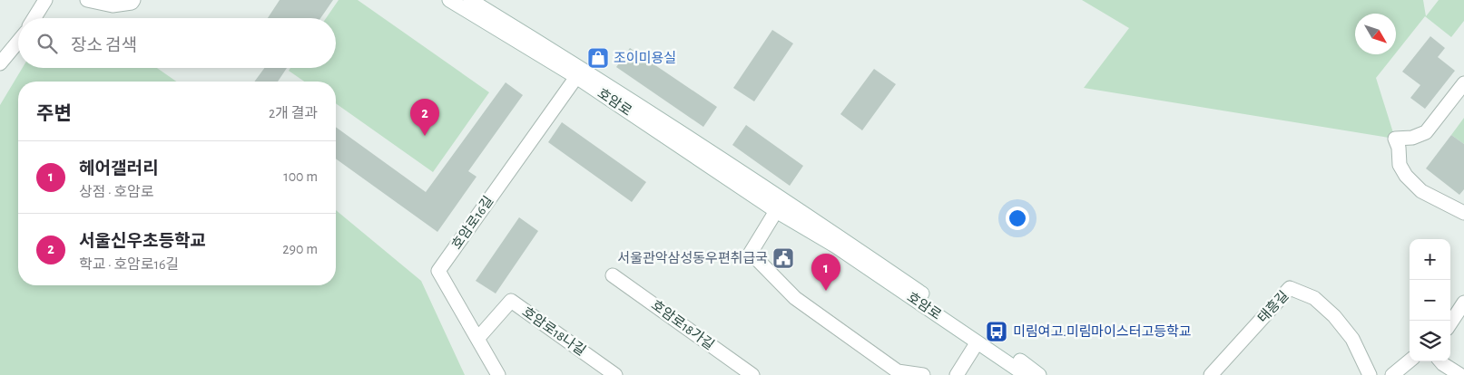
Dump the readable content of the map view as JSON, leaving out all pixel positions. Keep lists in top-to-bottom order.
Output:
{
  "streets": {
    "street": [
      "호암로",
      "호암로16길",
      "태흥길",
      "호암로18가길",
      "호암로18나길"
    ]
  },
  "crossings": [
    ["호암로", "호암로16길"],
    ["호암로16길", "호암로18나길"]
  ],
  "places": {
    "shop": ["조이미용실"],
    "public building": ["서울관악삼성동우편취급국"],
    "bus stop": ["미림여고.미림마이스터고등학교"]
  },
  "north": "bottom right",
  "page": {
    "search": "장소 검색",
    "heading": ["주변", "2개 결과"],
    "pins": ["2", "1"],
    "list": [
      {
        "mark": "1",
        "name": "헤어갤러리",
        "note": "상점 · 호암로",
        "value": "100 m"
      },
      {
        "mark": "2",
        "name": "서울신우초등학교",
        "note": "학교 · 호암로16길",
        "value": "290 m"
      }
    ],
    "map_buttons": ["+", "−"]
  }
}
